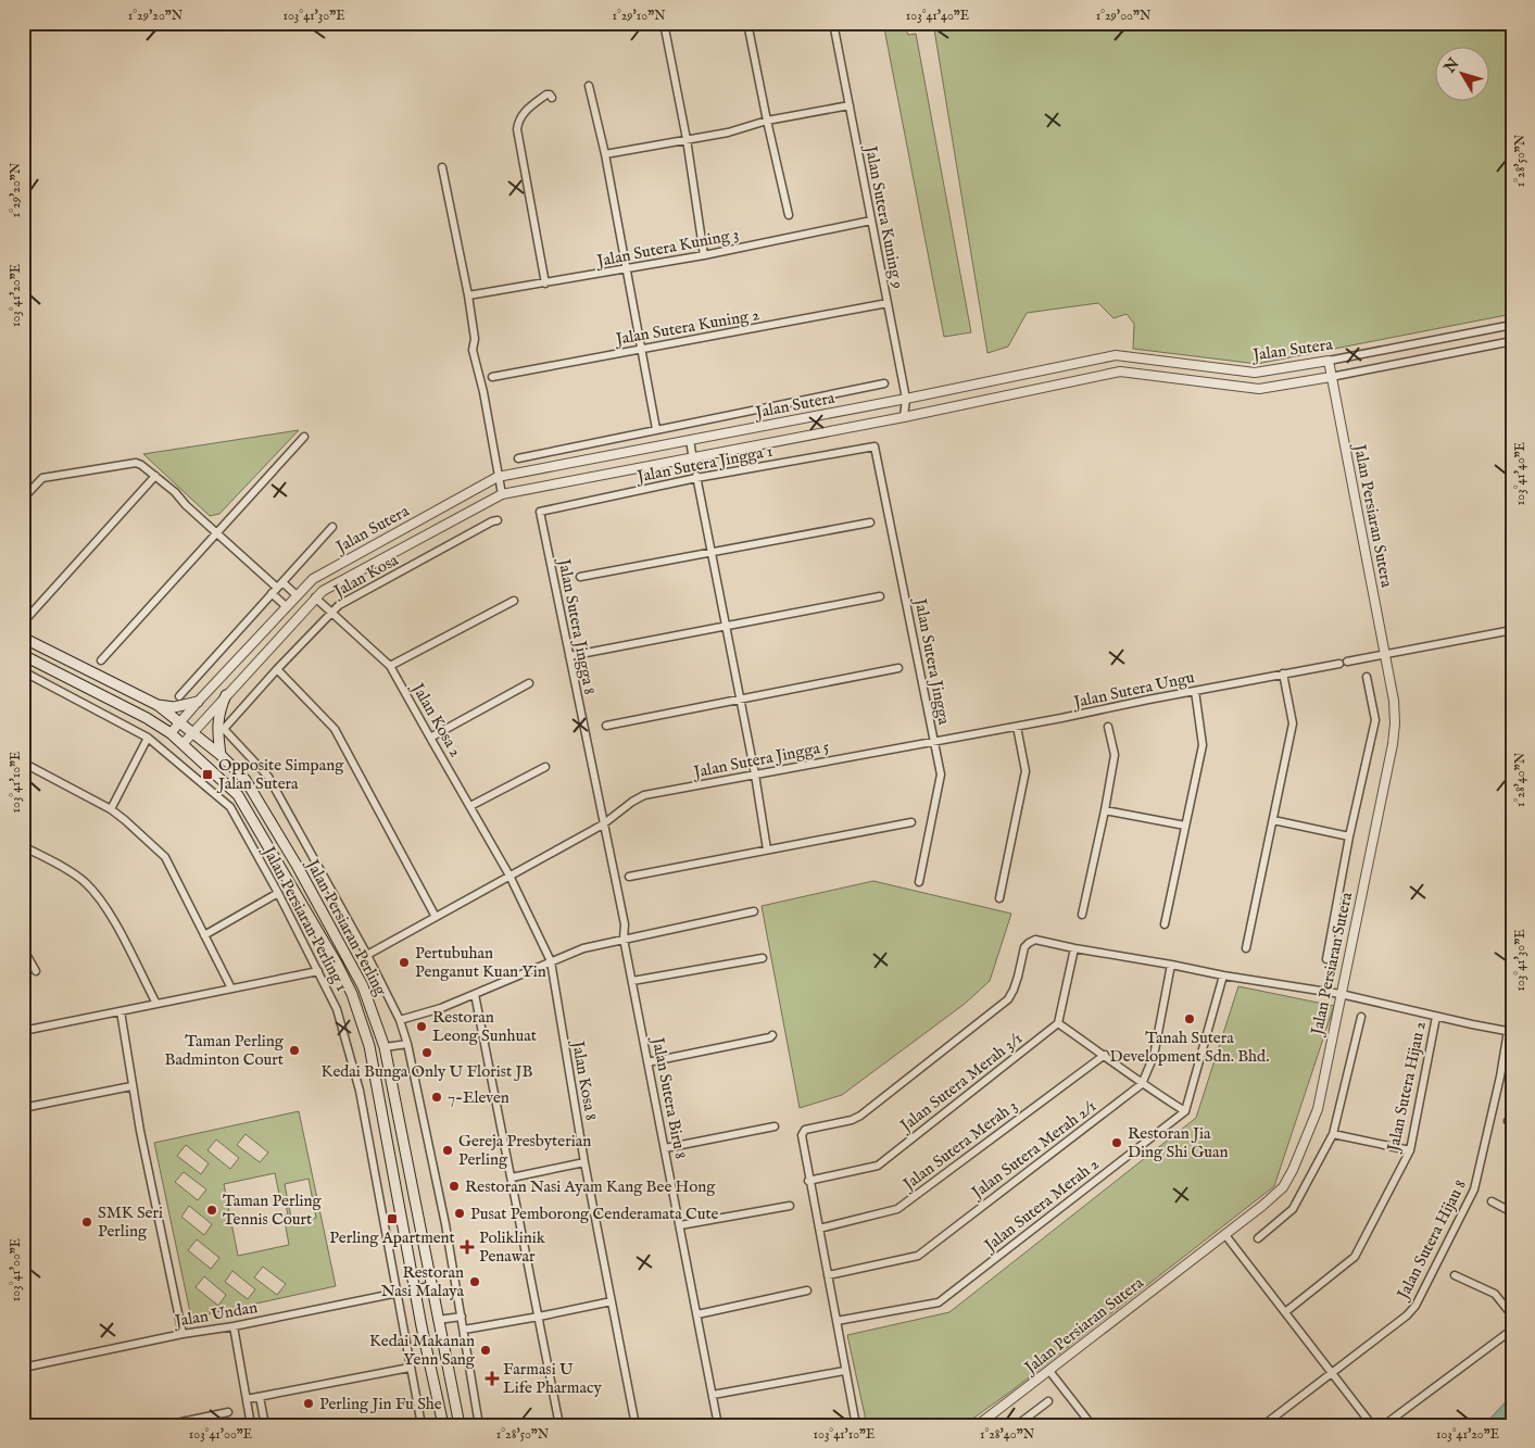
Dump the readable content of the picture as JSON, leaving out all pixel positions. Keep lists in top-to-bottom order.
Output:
{
  "streets": {
    "main road": ["Jalan Persiaran Perling"],
    "street": [
      "Jalan Sutera Kuning 9",
      "Jalan Sutera Kuning 3",
      "Jalan Sutera Kuning 2",
      "Jalan Sutera",
      "Jalan Sutera Jingga 1",
      "Jalan Persiaran Sutera",
      "Jalan Kosa",
      "Jalan Sutera Jingga 8",
      "Jalan Sutera Jingga",
      "Jalan Sutera Ungu",
      "Jalan Kosa 2",
      "Jalan Sutera Jingga 5",
      "Jalan Persiaran Perling 1",
      "Jalan Kosa 8",
      "Jalan Sutera Merah 3/1",
      "Jalan Sutera Hijau 2",
      "Jalan Sutera Biru 8",
      "Jalan Sutera Merah 3",
      "Jalan Sutera Merah 2/1",
      "Jalan Sutera Merah 2",
      "Jalan Sutera Hijau 8",
      "Jalan Undan"
    ]
  },
  "crossings": [
    ["Jalan Sutera Kuning 9", "Jalan Sutera Kuning 3"],
    ["Jalan Sutera Kuning 9", "Jalan Sutera Kuning 2"],
    ["Jalan Sutera Kuning 9", "Jalan Sutera"],
    ["Jalan Sutera", "Jalan Persiaran Sutera"],
    ["Jalan Sutera", "Jalan Kosa 2"],
    ["Jalan Sutera", "Jalan Persiaran Perling"],
    ["Jalan Sutera Jingga 1", "Jalan Sutera Jingga 8"],
    ["Jalan Sutera Jingga 1", "Jalan Sutera Jingga"],
    ["Jalan Persiaran Sutera", "Jalan Sutera Ungu"],
    ["Jalan Kosa", "Jalan Kosa 2"],
    ["Jalan Kosa", "Jalan Sutera Jingga 5"],
    ["Jalan Sutera Jingga 8", "Jalan Sutera Jingga 5"],
    ["Jalan Sutera Jingga 8", "Jalan Sutera Biru 8"],
    ["Jalan Sutera Jingga", "Jalan Sutera Ungu"],
    ["Jalan Sutera Jingga", "Jalan Sutera Jingga 5"],
    ["Jalan Sutera Ungu", "Jalan Sutera Jingga 5"],
    ["Jalan Kosa 2", "Jalan Sutera Jingga 5"],
    ["Jalan Kosa 2", "Jalan Kosa 8"],
    ["Jalan Sutera Jingga 5", "Jalan Kosa 8"],
    ["Jalan Persiaran Perling 1", "Jalan Undan"],
    ["Jalan Persiaran Perling", "Jalan Undan"]
  ],
  "places": {
    "transit": ["Opposite Simpang Jalan Sutera", "Perling Apartment"],
    "other": [
      "Pertubuhan Penganut Kuan Yin",
      "Tanah Sutera Development Sdn. Bhd.",
      "Restoran Leong Sunhuat",
      "Taman Perling Badminton Court",
      "Kedai Bunga Only U Florist JB",
      "7-Eleven",
      "Restoran Jia Ding Shi Guan",
      "Gereja Presbyterian Perling",
      "Restoran Nasi Ayam Kang Bee Hong",
      "Taman Perling Tennis Court",
      "Pusat Pemborong Cenderamata Cute",
      "SMK Seri Perling",
      "Restoran Nasi Malaya",
      "Kedai Makanan Yenn Sang",
      "Perling Jin Fu She"
    ],
    "health": ["Poliklinik Penawar", "Farmasi U Life Pharmacy"]
  },
  "north": "top left",
  "coordinates": [
    "1°29'20\"N",
    "103°41'30\"E",
    "1°29'10\"N",
    "103°41'40\"E",
    "1°29'00\"N",
    "1°28'50\"N",
    "103°41'20\"E",
    "1°28'40\"N",
    "103°41'10\"E",
    "103°41'00\"E"
  ]
}
